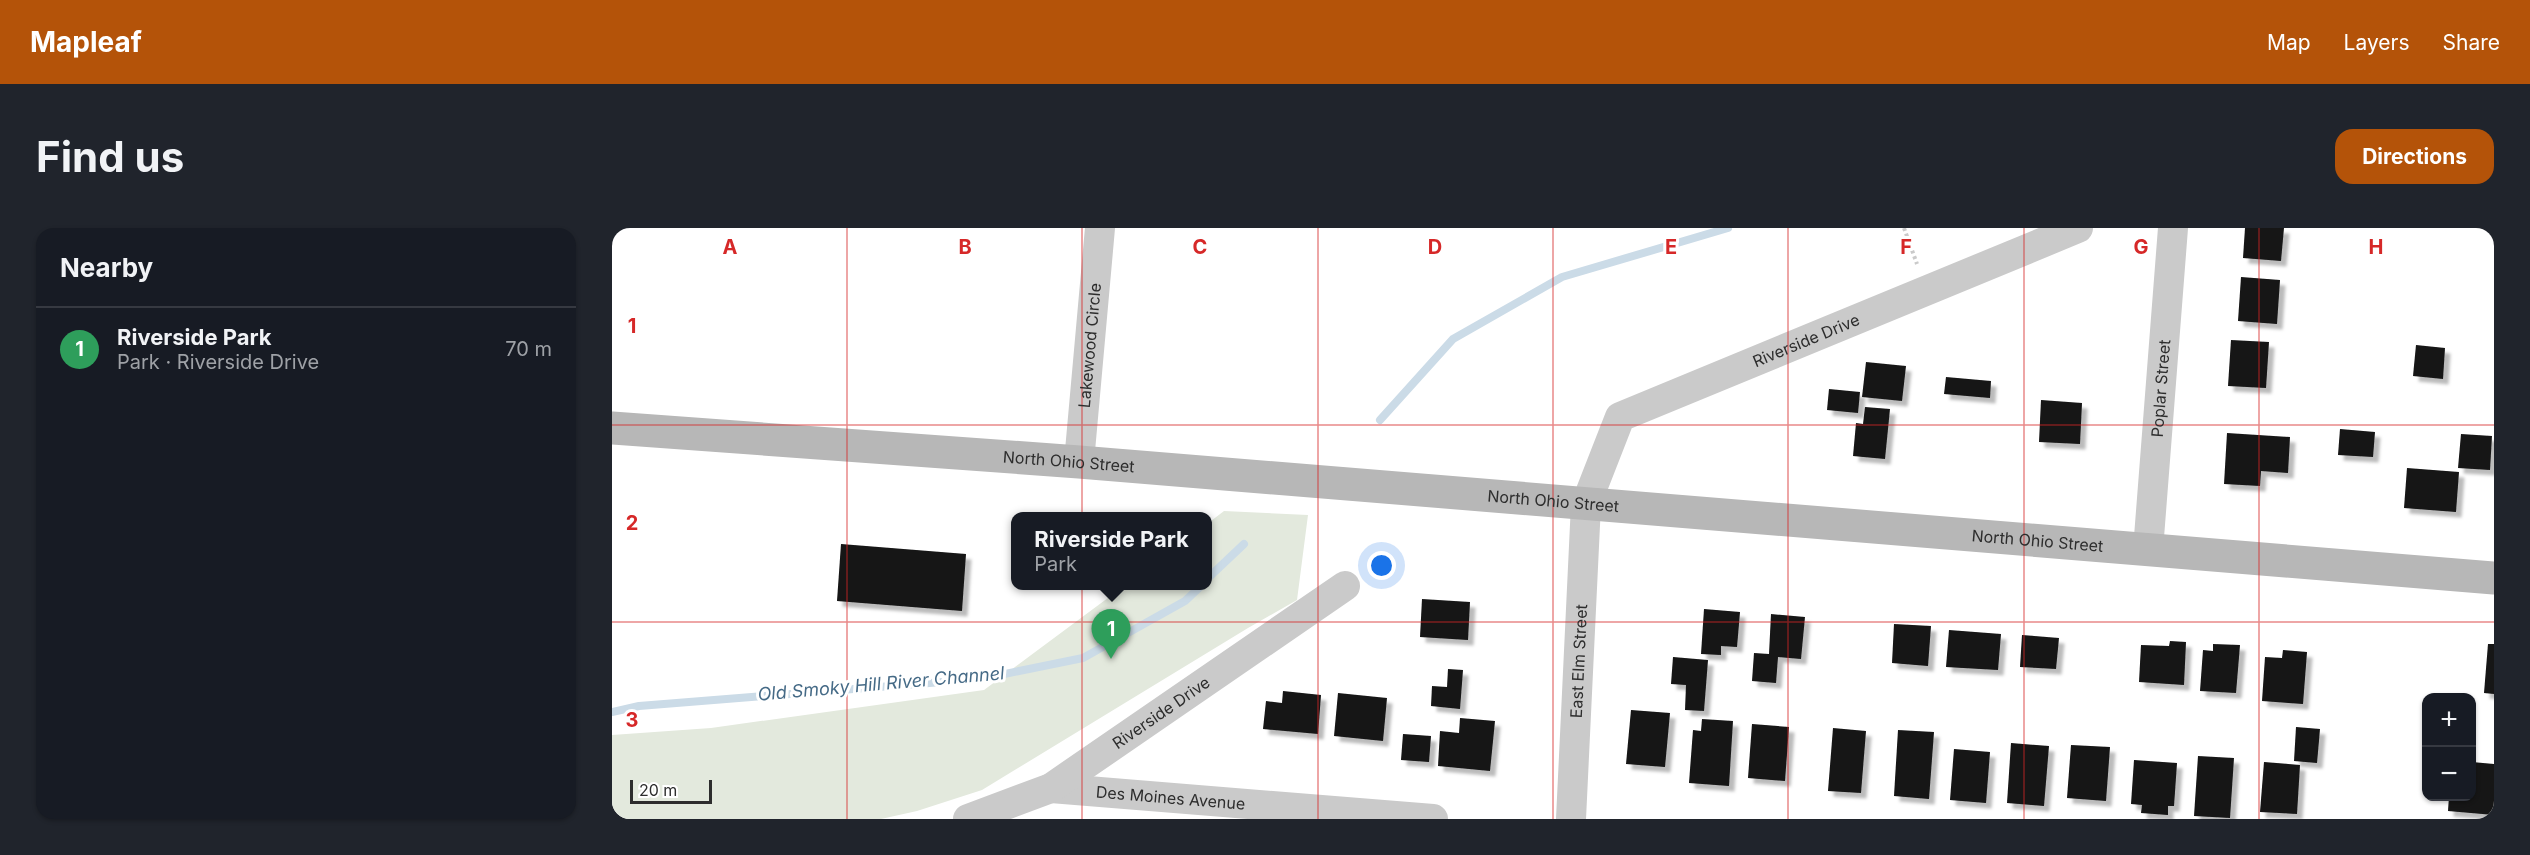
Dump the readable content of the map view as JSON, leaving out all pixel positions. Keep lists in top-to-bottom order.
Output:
{
  "streets": {
    "main road": ["North Ohio Street"],
    "street": [
      "Riverside Drive",
      "Lakewood Circle",
      "Poplar Street",
      "East Elm Street",
      "Des Moines Avenue"
    ]
  },
  "crossings": [
    ["Riverside Drive", "North Ohio Street"],
    ["Riverside Drive", "East Elm Street"],
    ["Riverside Drive", "Des Moines Avenue"],
    ["Lakewood Circle", "North Ohio Street"],
    ["Poplar Street", "North Ohio Street"],
    ["North Ohio Street", "East Elm Street"]
  ],
  "water": ["Old Smoky Hill River Channel"],
  "scale_bar": "20 m",
  "page": {
    "header": "Mapleaf",
    "nav": ["Map", "Layers", "Share"],
    "buttons": "Directions",
    "title": "Find us",
    "heading": "Nearby",
    "list": [
      {
        "mark": "1",
        "name": "Riverside Park",
        "note": "Park · Riverside Drive",
        "value": "70 m"
      }
    ],
    "popup": ["Riverside Park", "Park"],
    "pins": "1",
    "map_buttons": ["+", "−"],
    "scale": "20 m"
  },
  "grid": {
    "columns": [
      "A",
      "B",
      "C",
      "D",
      "E",
      "F",
      "G",
      "H"
    ],
    "rows": ["1", "2", "3"]
  }
}
